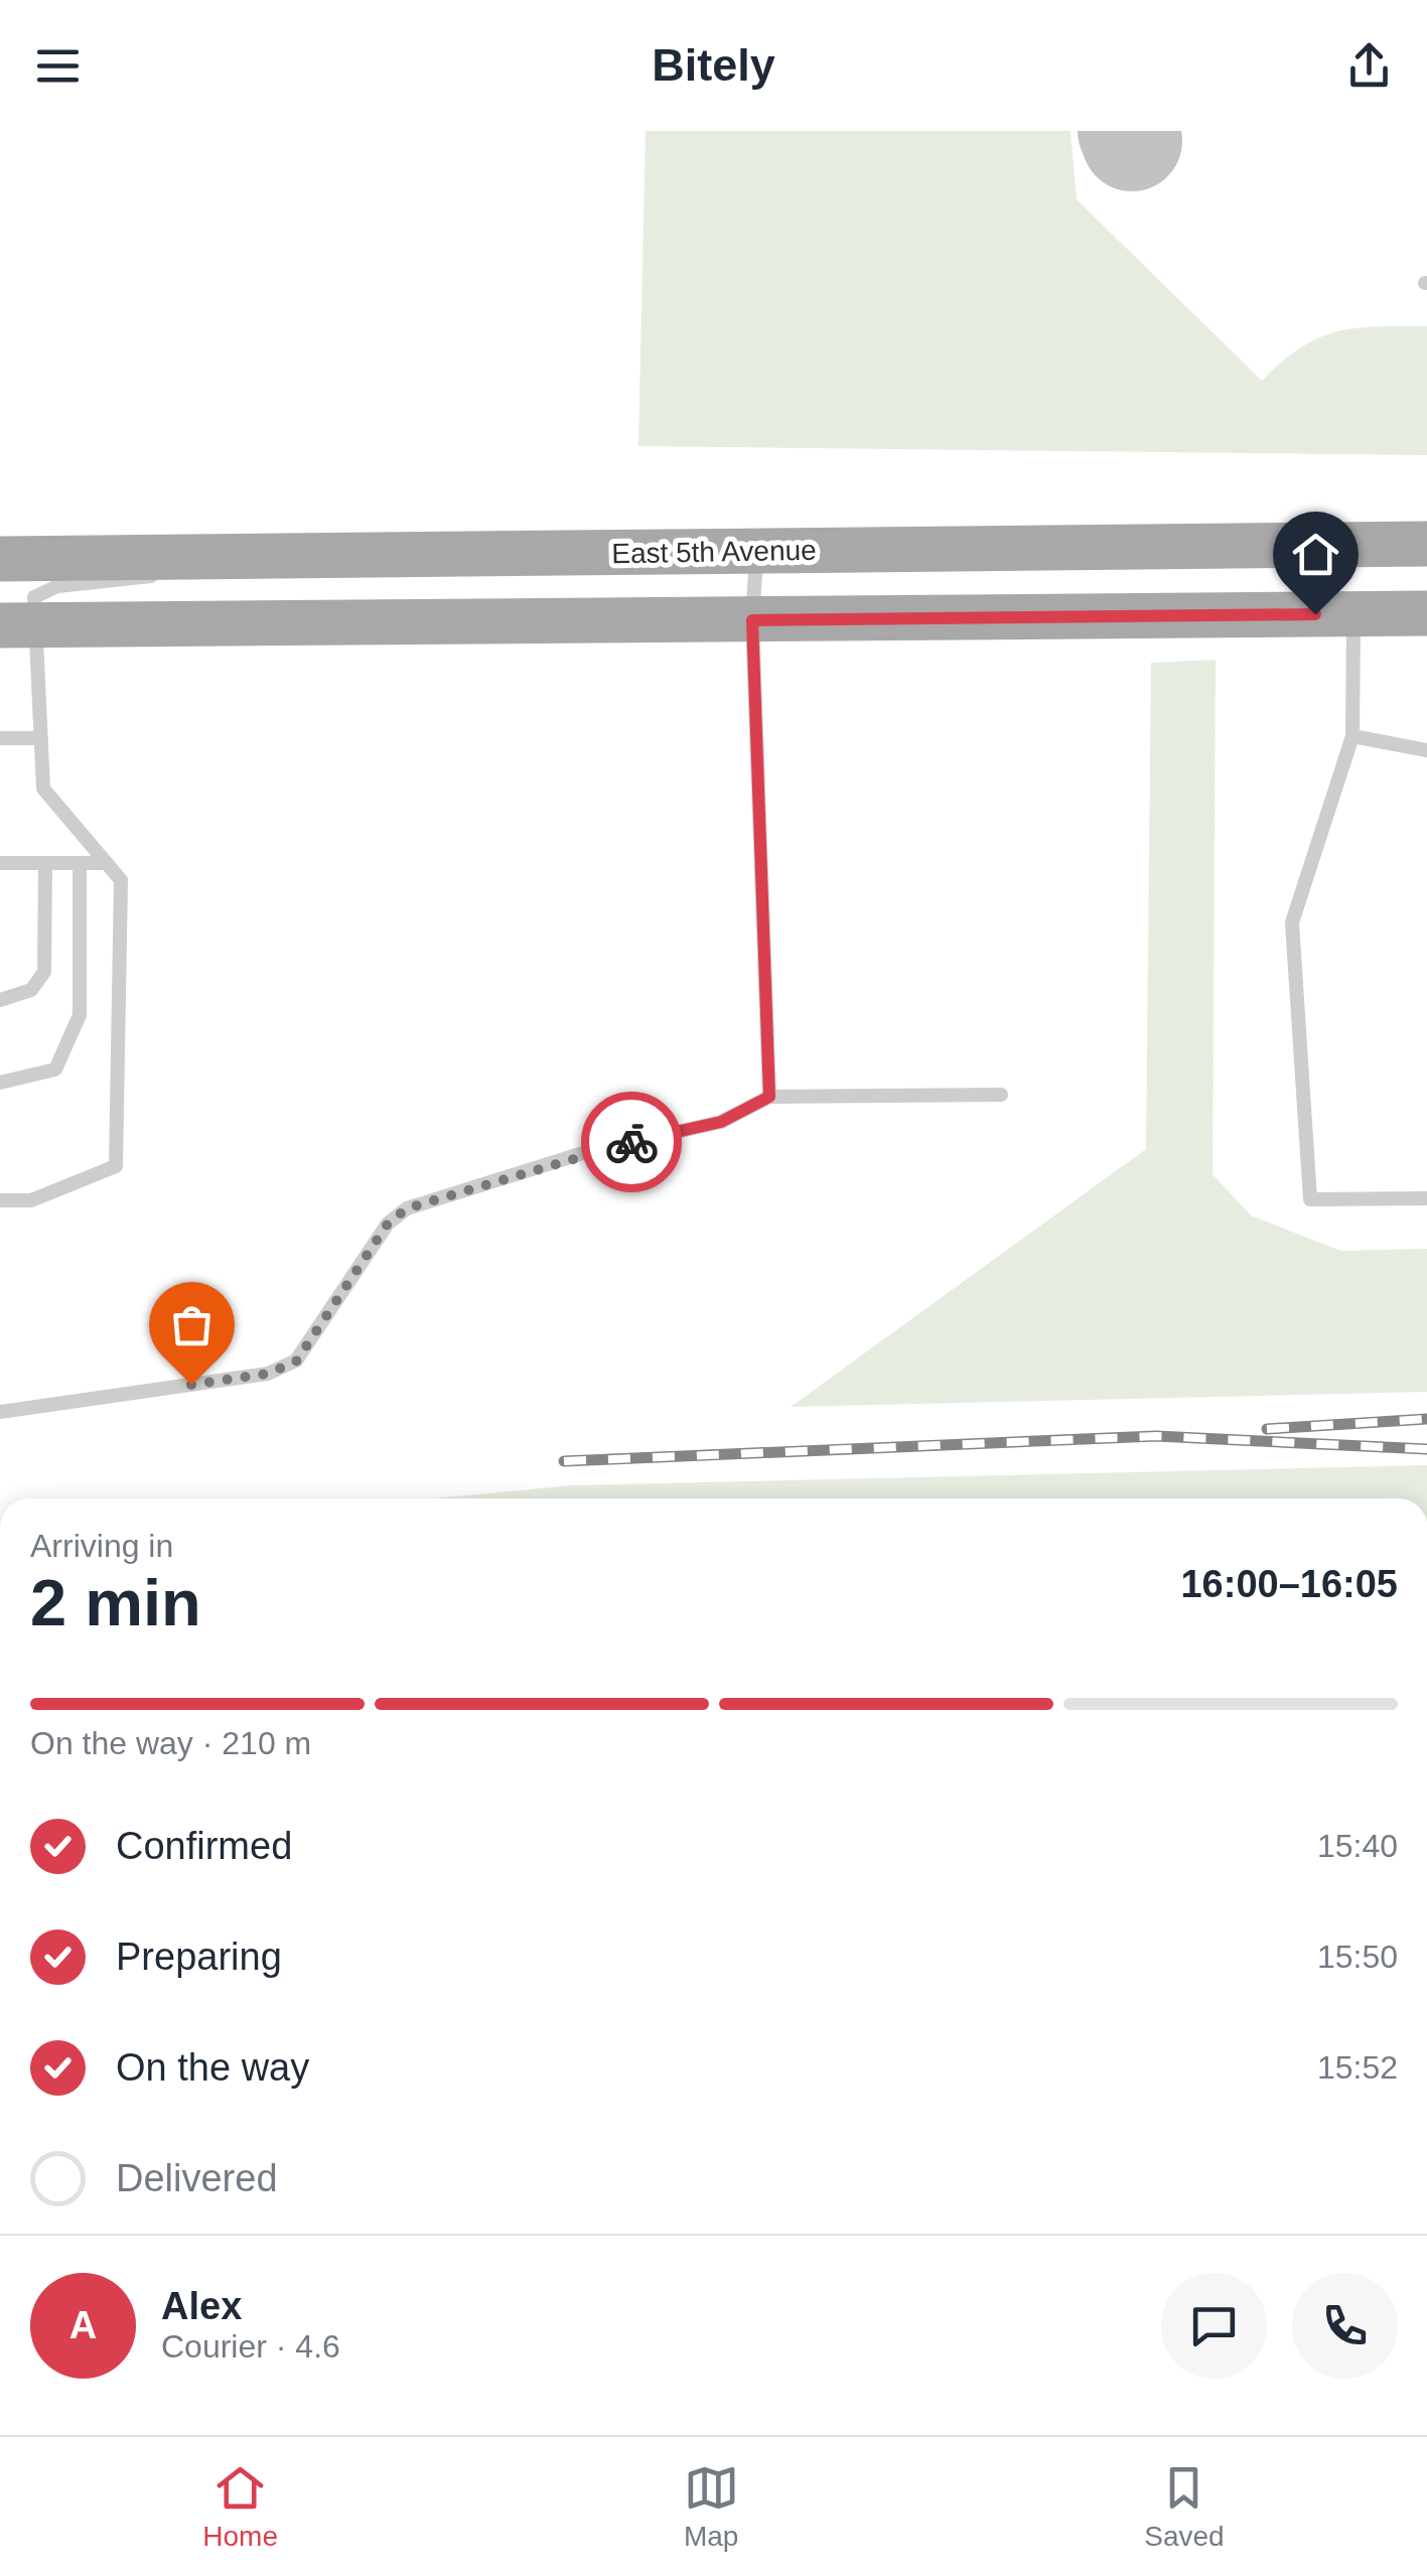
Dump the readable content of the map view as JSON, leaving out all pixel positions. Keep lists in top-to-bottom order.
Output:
{
  "streets": {
    "main road": ["East 5th Avenue"]
  },
  "page": {
    "header": "Bitely",
    "heading": ["2 min", "Arriving in", "16:00–16:05"],
    "panel": ["Alex", "Courier · 4.6"],
    "bar": "On the way · 210 m",
    "list": [
      ["Confirmed", "15:40"],
      ["Preparing", "15:50"],
      ["On the way", "15:52"],
      "Delivered"
    ],
    "round": "A",
    "tabs": ["Home", "Map", "Saved"]
  }
}
